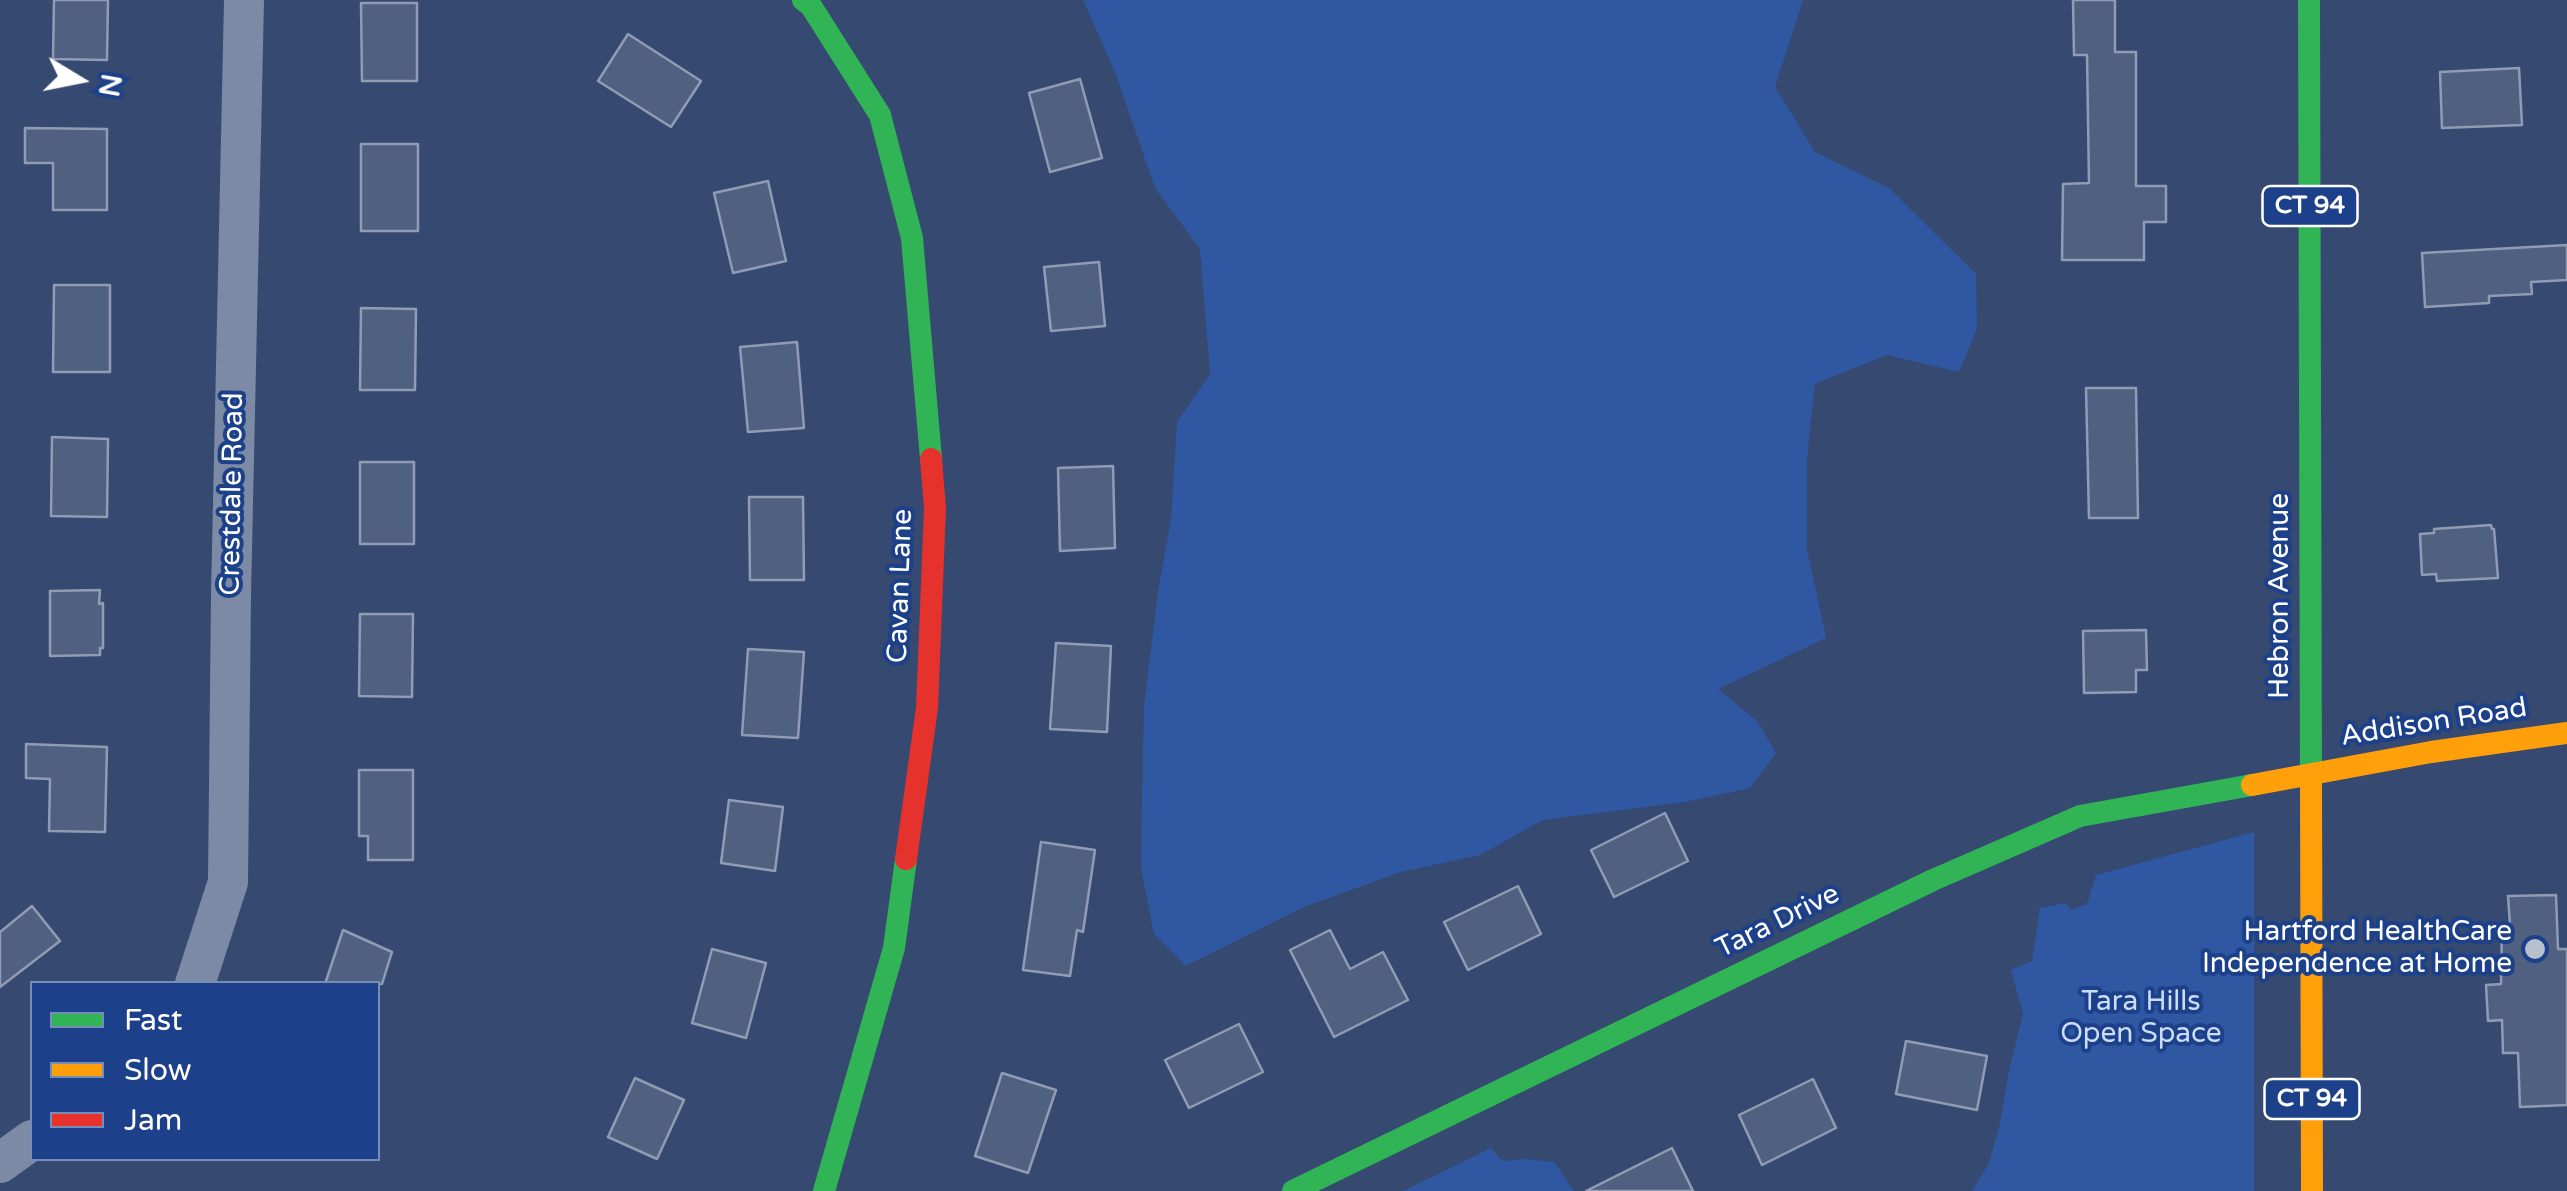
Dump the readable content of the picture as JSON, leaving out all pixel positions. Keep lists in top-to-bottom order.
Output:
{
  "streets": {
    "street": [
      "CT 94",
      "Crestdale Road",
      "Cavan Lane",
      "Hebron Avenue",
      "Addison Road",
      "Tara Drive"
    ]
  },
  "crossings": [
    ["Hebron Avenue", "Addison Road"],
    ["Hebron Avenue", "Tara Drive"],
    ["Addison Road", "Tara Drive"]
  ],
  "parks": ["Tara Hills Open Space"],
  "places": ["Hartford HealthCare Independence at Home"],
  "legend": ["Fast", "Slow", "Jam"],
  "north": "right"
}
